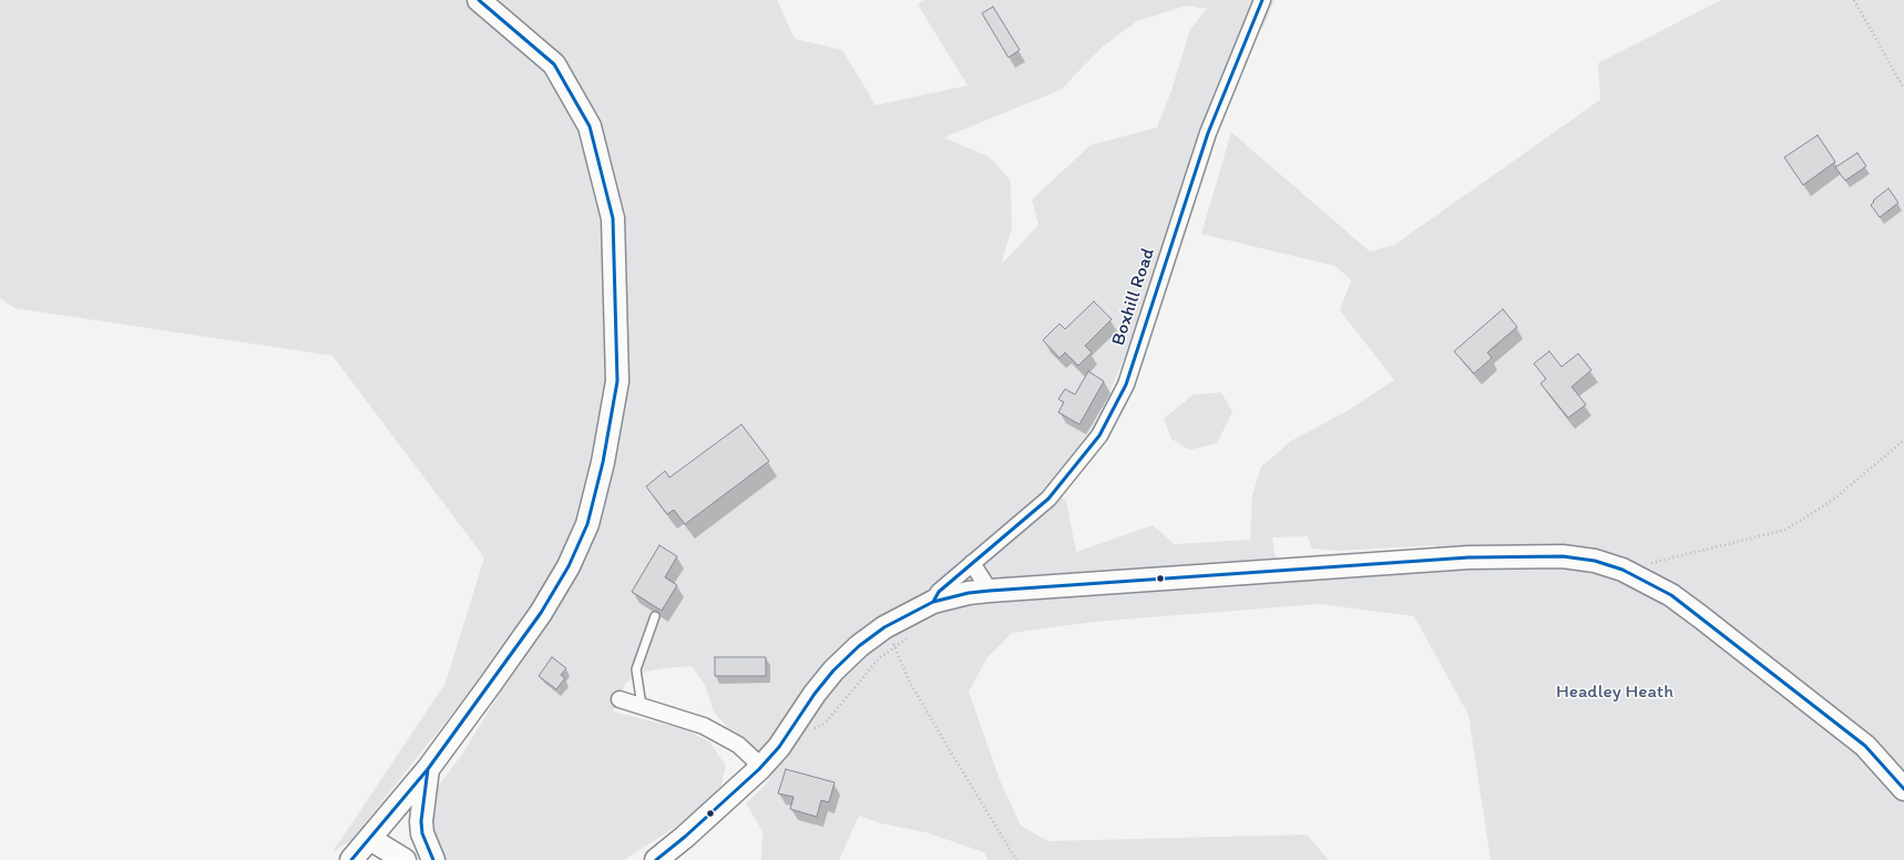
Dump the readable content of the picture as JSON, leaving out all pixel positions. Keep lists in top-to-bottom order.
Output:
{
  "streets": {
    "street": ["Boxhill Road"]
  },
  "parks": ["Headley Heath"]
}
